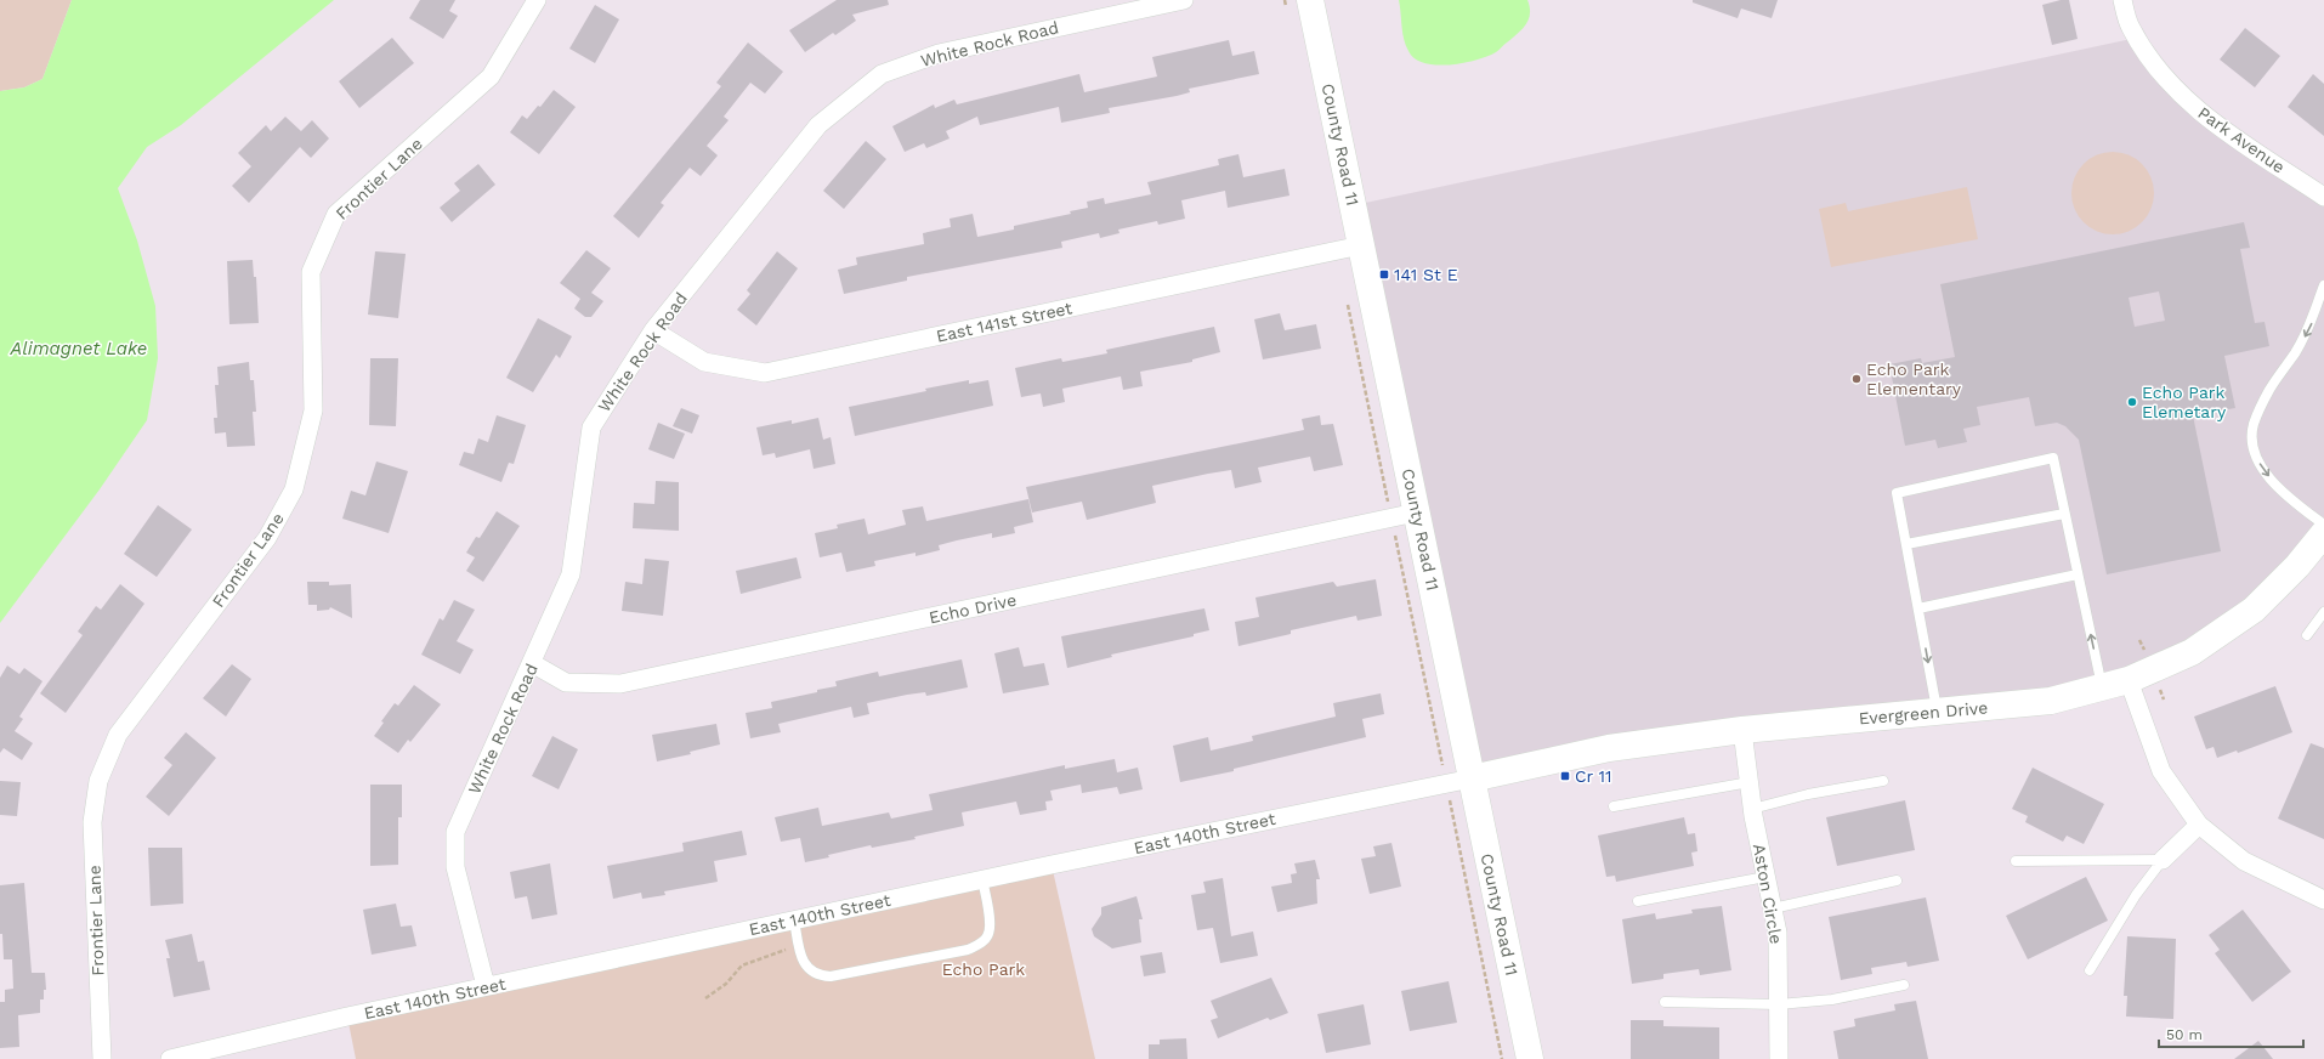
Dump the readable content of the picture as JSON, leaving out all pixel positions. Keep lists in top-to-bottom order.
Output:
{
  "streets": {
    "street": [
      "White Rock Road",
      "Park Avenue",
      "County Road 11",
      "Frontier Lane",
      "East 141st Street",
      "Echo Drive",
      "Evergreen Drive",
      "East 140th Street",
      "Aston Circle"
    ]
  },
  "crossings": [
    ["White Rock Road", "East 141st Street"],
    ["White Rock Road", "Echo Drive"],
    ["White Rock Road", "East 140th Street"],
    ["County Road 11", "East 141st Street"],
    ["County Road 11", "Echo Drive"],
    ["County Road 11", "Evergreen Drive"],
    ["County Road 11", "East 140th Street"],
    ["Evergreen Drive", "East 140th Street"],
    ["Evergreen Drive", "Aston Circle"]
  ],
  "water": ["Alimagnet Lake"],
  "parks": ["Echo Park"],
  "places": {
    "transit": ["141 St E", "Cr 11"],
    "other": ["Echo Park Elementary", "Echo Park Elemetary"]
  },
  "scale_bar": "50 m"
}
